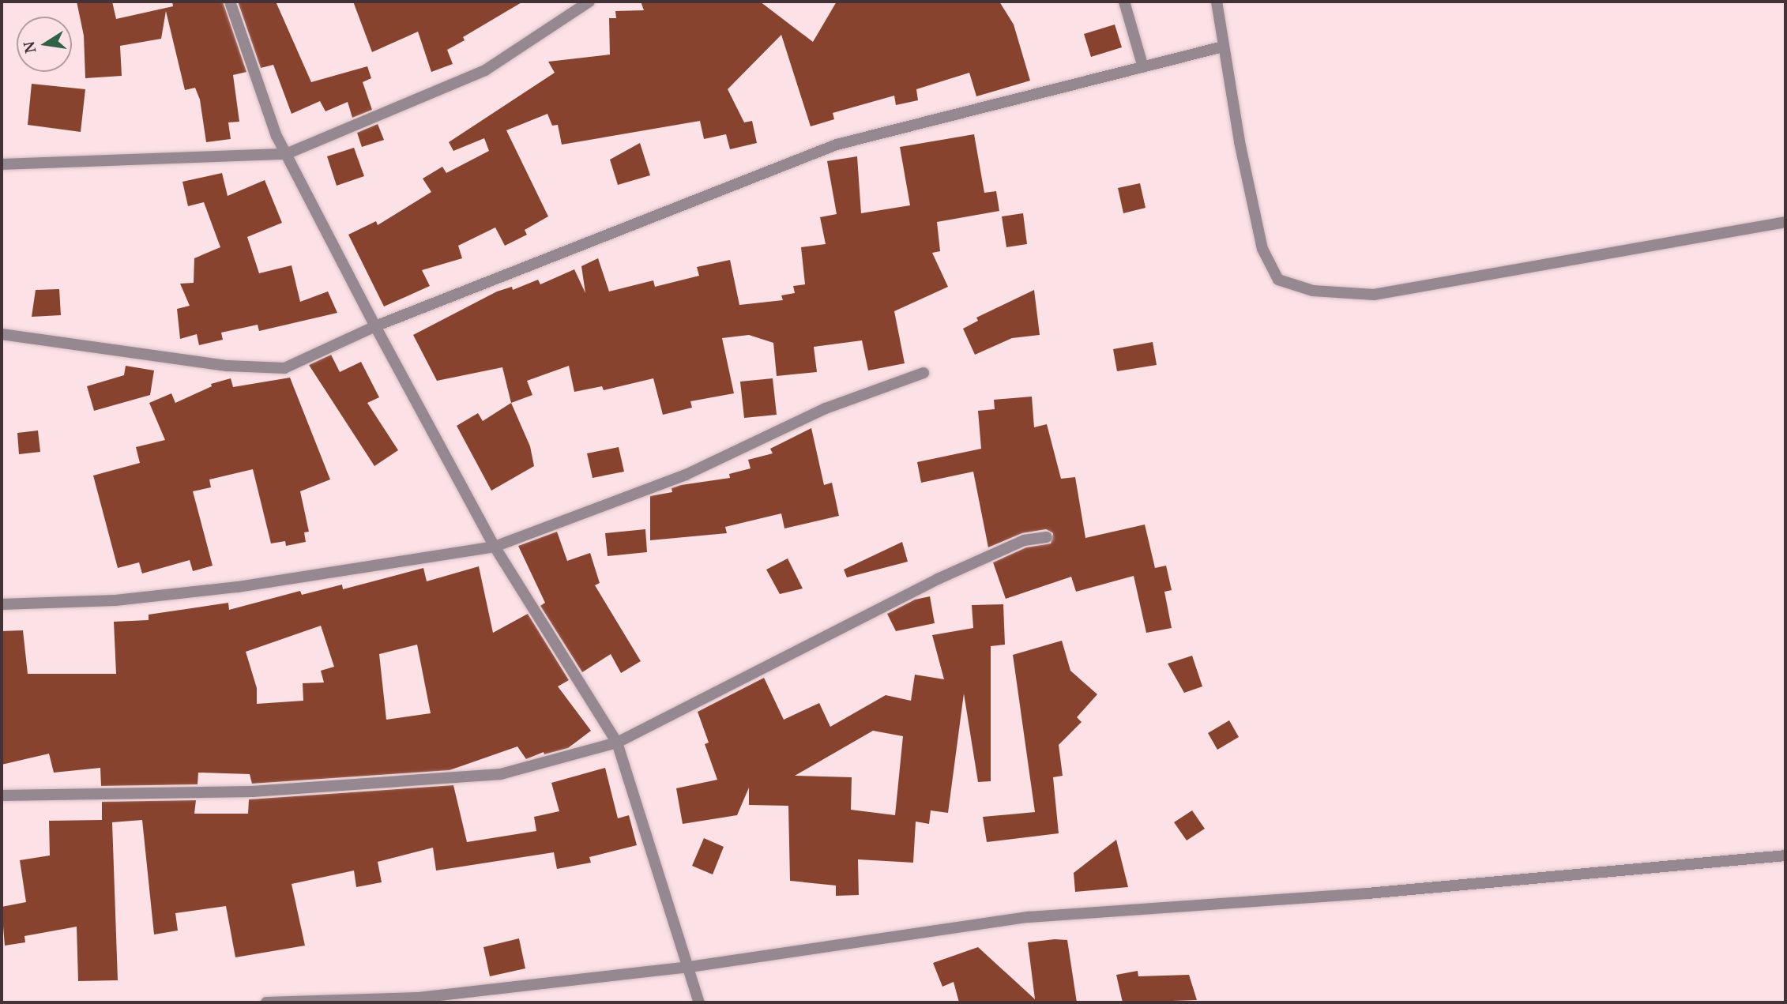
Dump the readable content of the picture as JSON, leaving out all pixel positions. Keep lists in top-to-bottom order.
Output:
{
  "north": "left"
}
